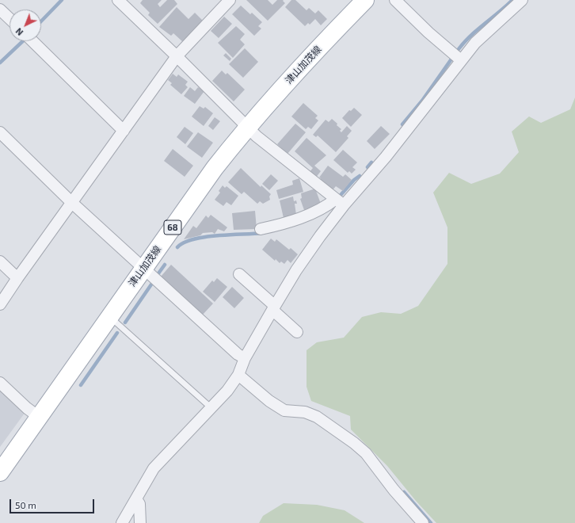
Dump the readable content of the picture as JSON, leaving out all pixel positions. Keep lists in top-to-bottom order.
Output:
{
  "streets": {
    "main road": ["津山加茂線", "68"]
  },
  "scale_bar": "50 m",
  "north": "bottom left"
}
